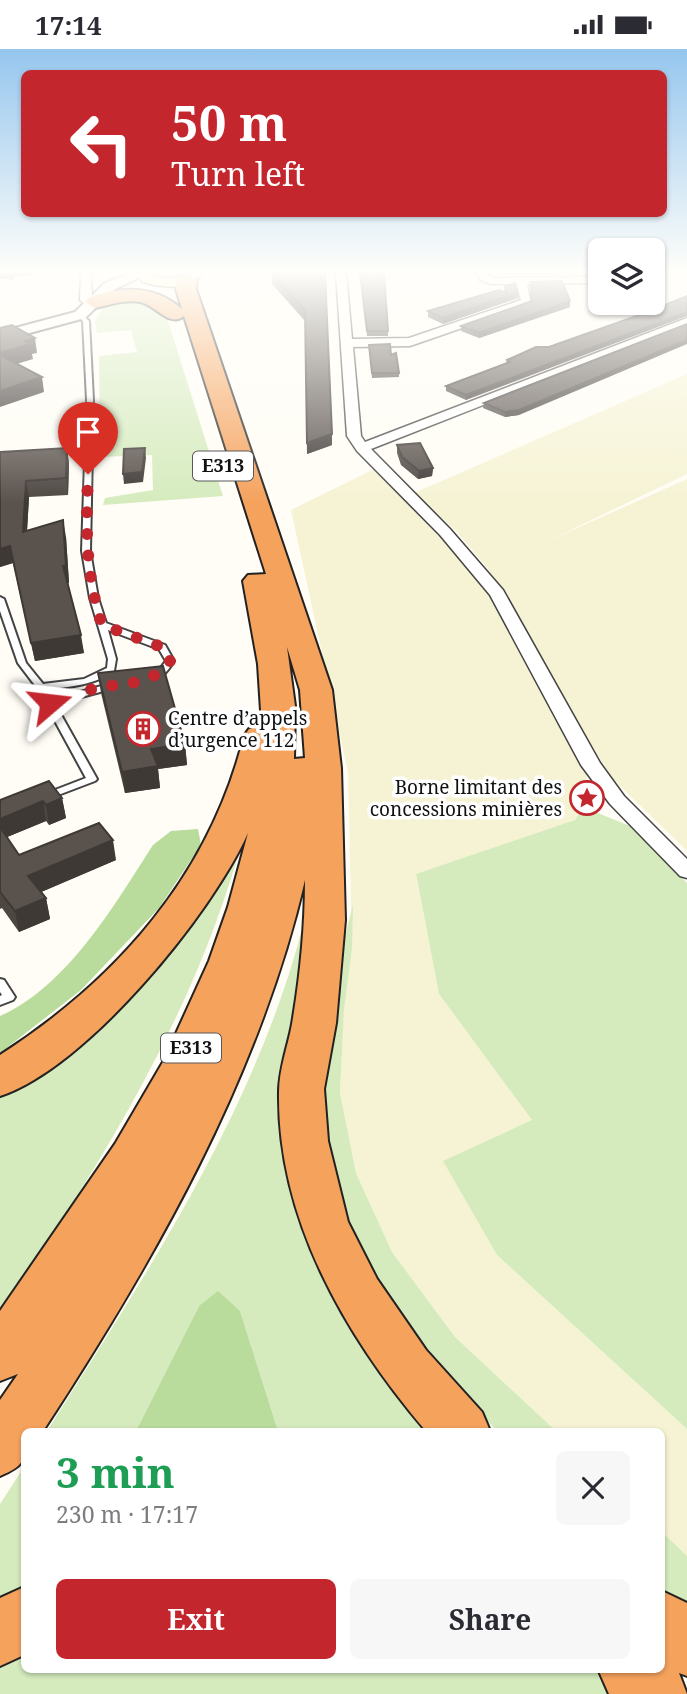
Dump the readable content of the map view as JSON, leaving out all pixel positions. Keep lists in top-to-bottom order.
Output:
{
  "streets": {
    "highway": ["E313"]
  },
  "places": {
    "building": ["Centre d’appels d’urgence 112"],
    "place": ["Borne limitant des concessions minières"]
  },
  "page": {
    "status": "17:14",
    "turn": ["50 m", "Turn left"],
    "heading": ["3 min", "230 m · 17:17"],
    "buttons": ["Exit", "Share"]
  }
}
